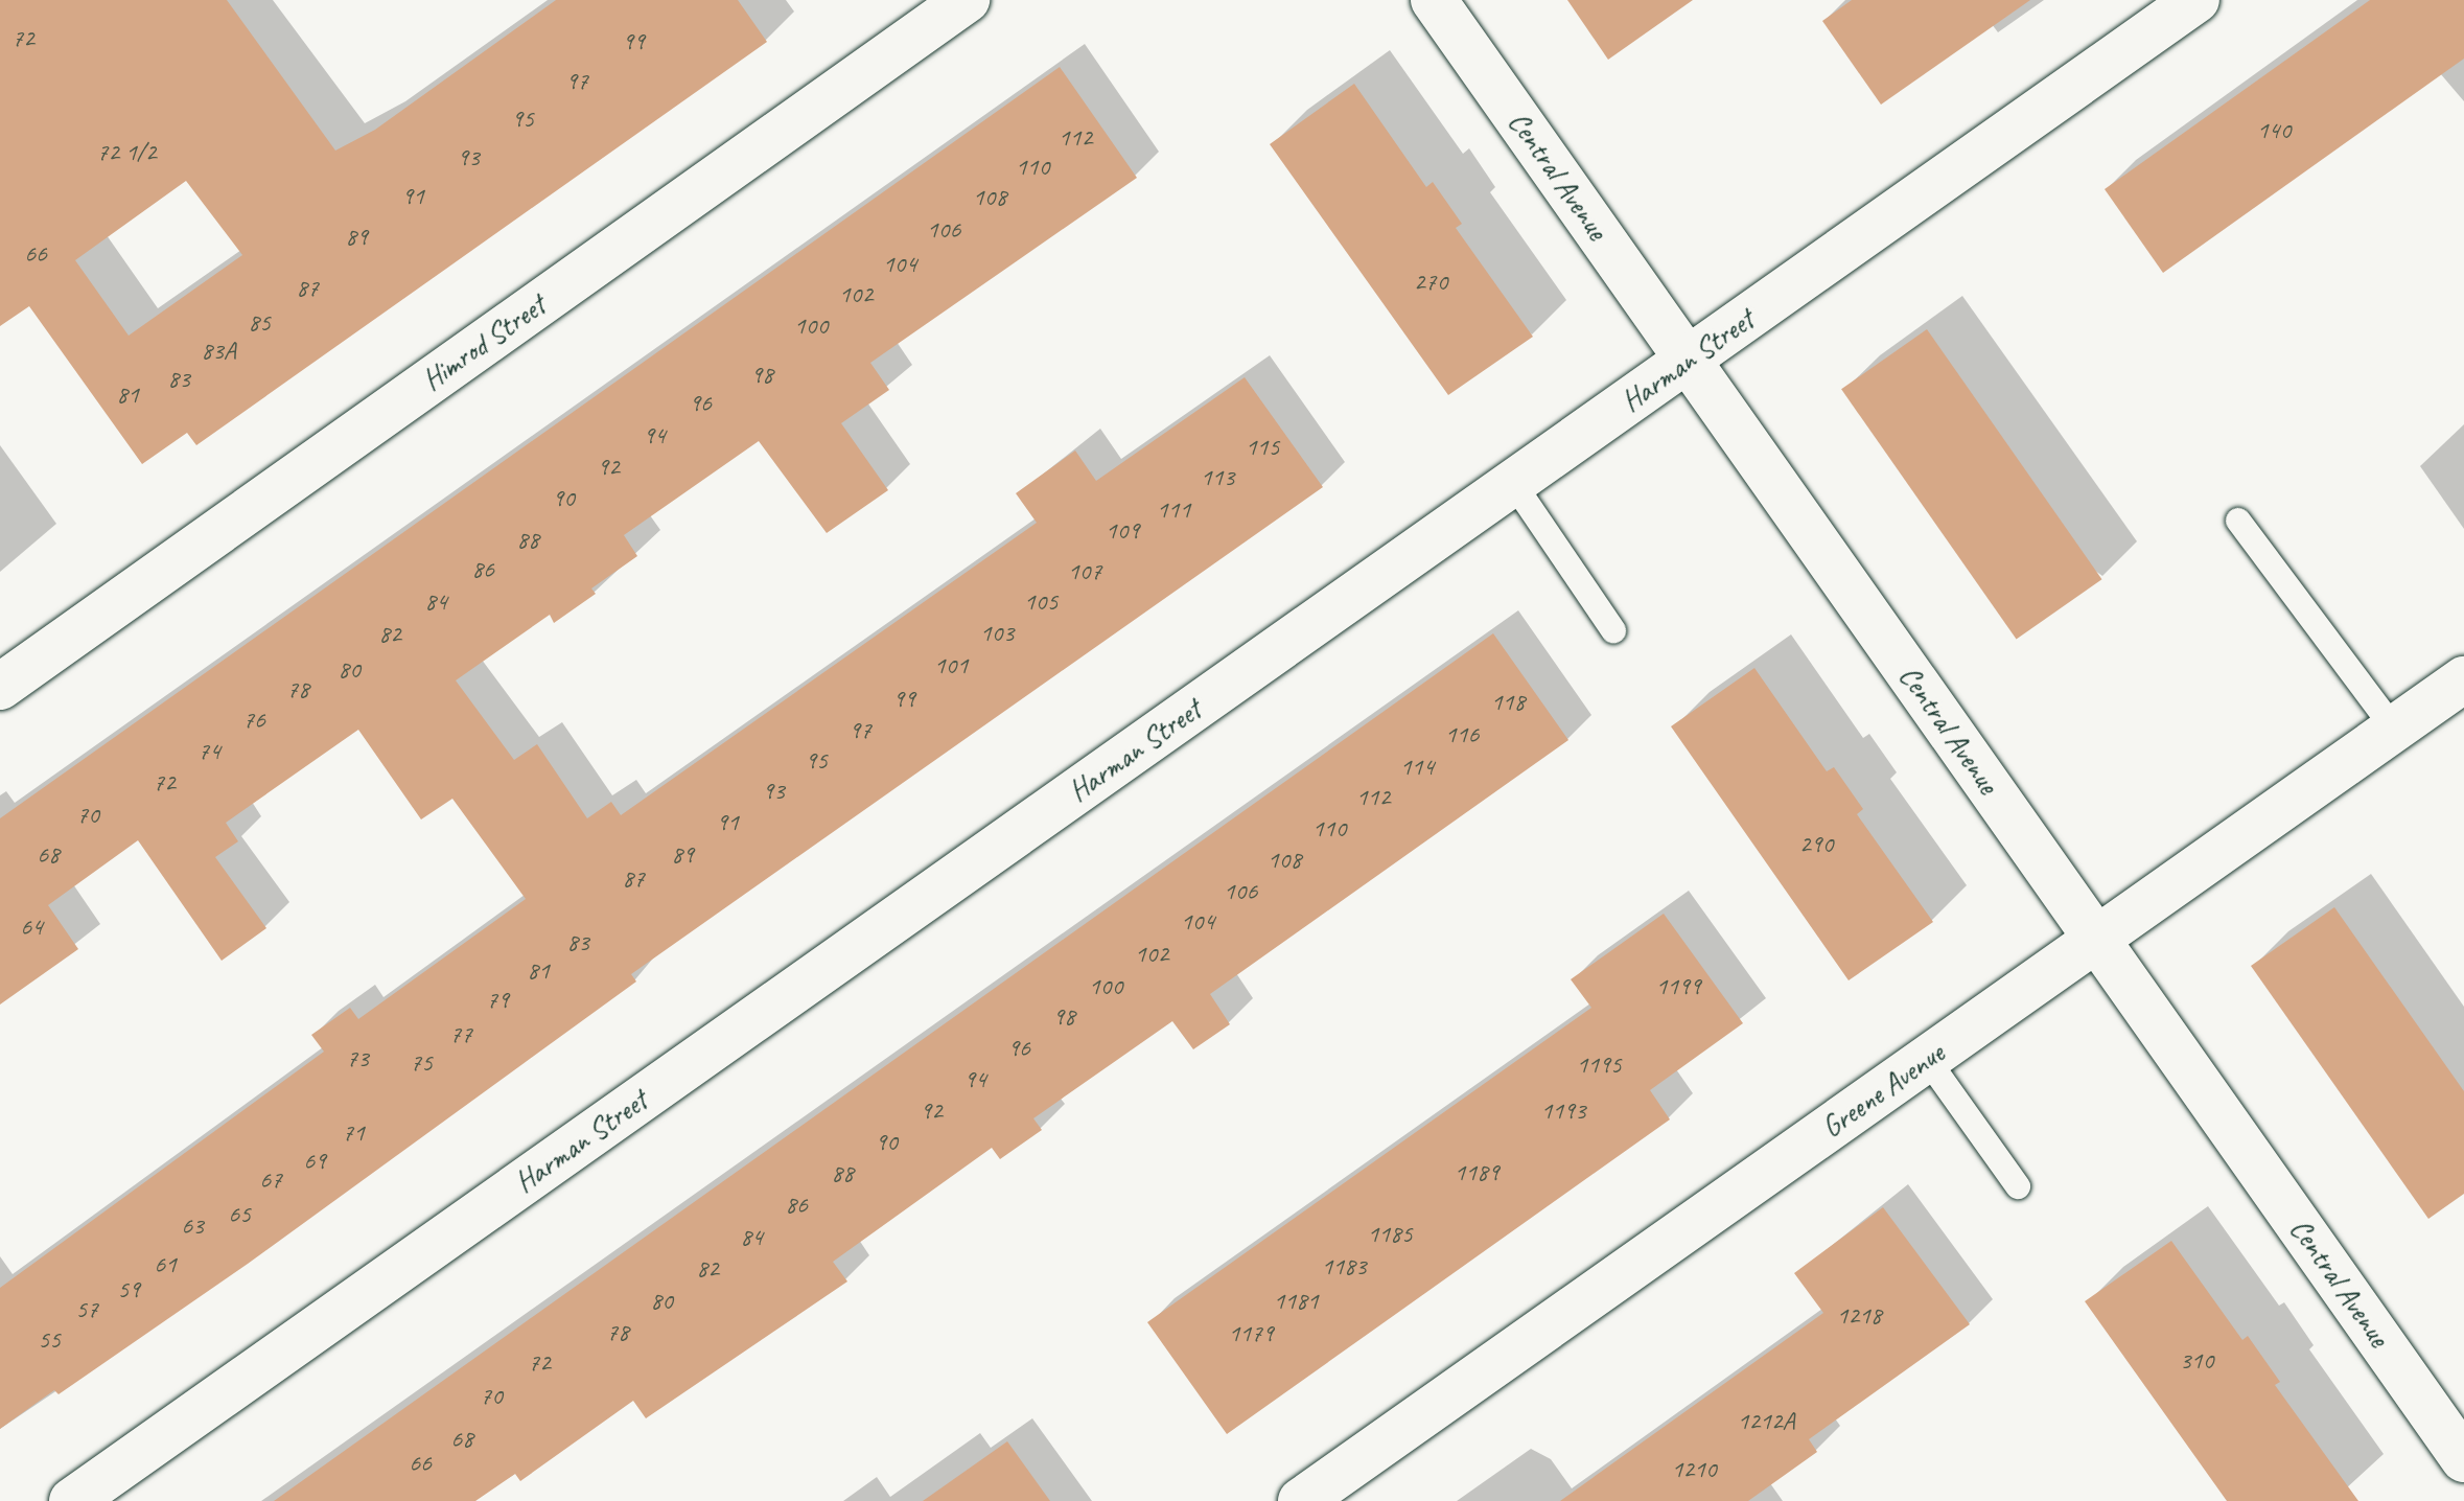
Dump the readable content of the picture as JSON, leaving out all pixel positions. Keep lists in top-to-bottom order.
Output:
{
  "streets": {
    "street": [
      "Central Avenue",
      "Himrod Street",
      "Harman Street",
      "Greene Avenue"
    ]
  },
  "crossings": [
    ["Central Avenue", "Harman Street"],
    ["Central Avenue", "Greene Avenue"]
  ],
  "house_numbers": [
    "72",
    "99",
    "97",
    "95",
    "140",
    "112",
    "72 1/2",
    "93",
    "110",
    "91",
    "108",
    "106",
    "89",
    "66",
    "104",
    "270",
    "87",
    "102",
    "85",
    "100",
    "83A",
    "98",
    "83",
    "81",
    "96",
    "94",
    "115",
    "92",
    "113",
    "90",
    "111",
    "109",
    "88",
    "86",
    "107",
    "84",
    "105",
    "103",
    "82",
    "101",
    "80",
    "78",
    "99",
    "118",
    "76",
    "97",
    "116",
    "74",
    "95",
    "114",
    "72",
    "93",
    "112",
    "70",
    "91",
    "110",
    "290",
    "68",
    "89",
    "108",
    "87",
    "106",
    "104",
    "64",
    "83",
    "102",
    "81",
    "100",
    "1199",
    "79",
    "98",
    "77",
    "96",
    "73",
    "75",
    "1195",
    "94",
    "92",
    "1193",
    "71",
    "90",
    "69",
    "1189",
    "88",
    "67",
    "86",
    "65",
    "63",
    "1185",
    "84",
    "61",
    "1183",
    "82",
    "59",
    "80",
    "1181",
    "57",
    "1218",
    "78",
    "1179",
    "55",
    "310",
    "72",
    "70",
    "1212A",
    "68",
    "66",
    "1210"
  ]
}
